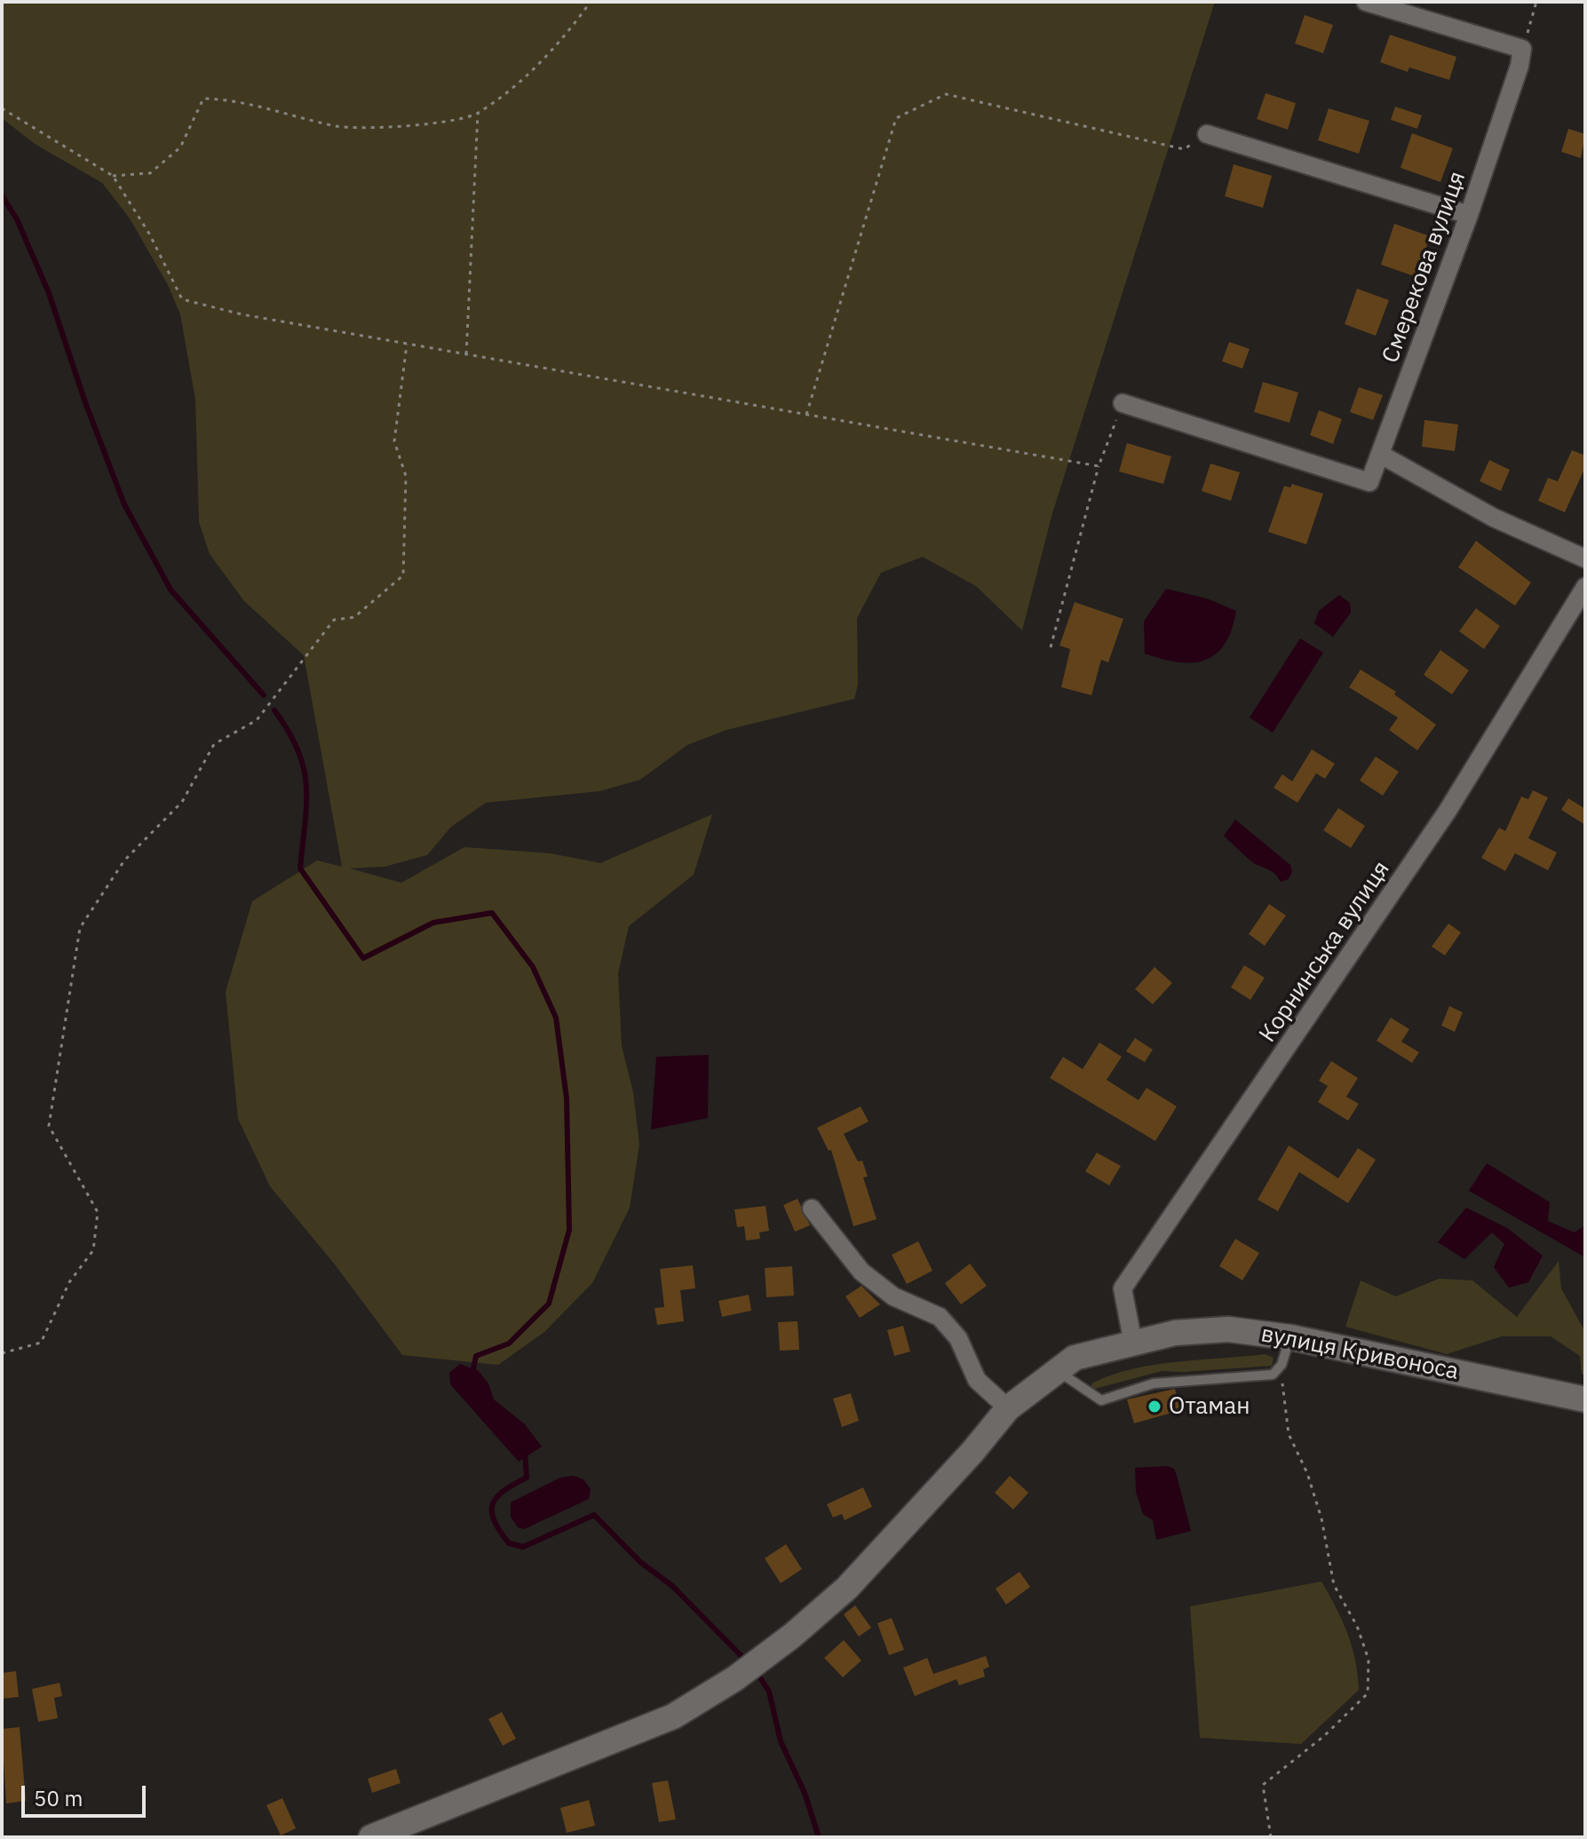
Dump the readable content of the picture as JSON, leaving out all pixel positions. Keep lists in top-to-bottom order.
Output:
{
  "streets": {
    "main road": ["вулиця Кривоноса"],
    "street": ["Смерекова вулиця", "Корнинська вулиця"]
  },
  "crossings": [
    ["Корнинська вулиця", "вулиця Кривоноса"]
  ],
  "places": ["Отаман"],
  "scale_bar": "50 m"
}
